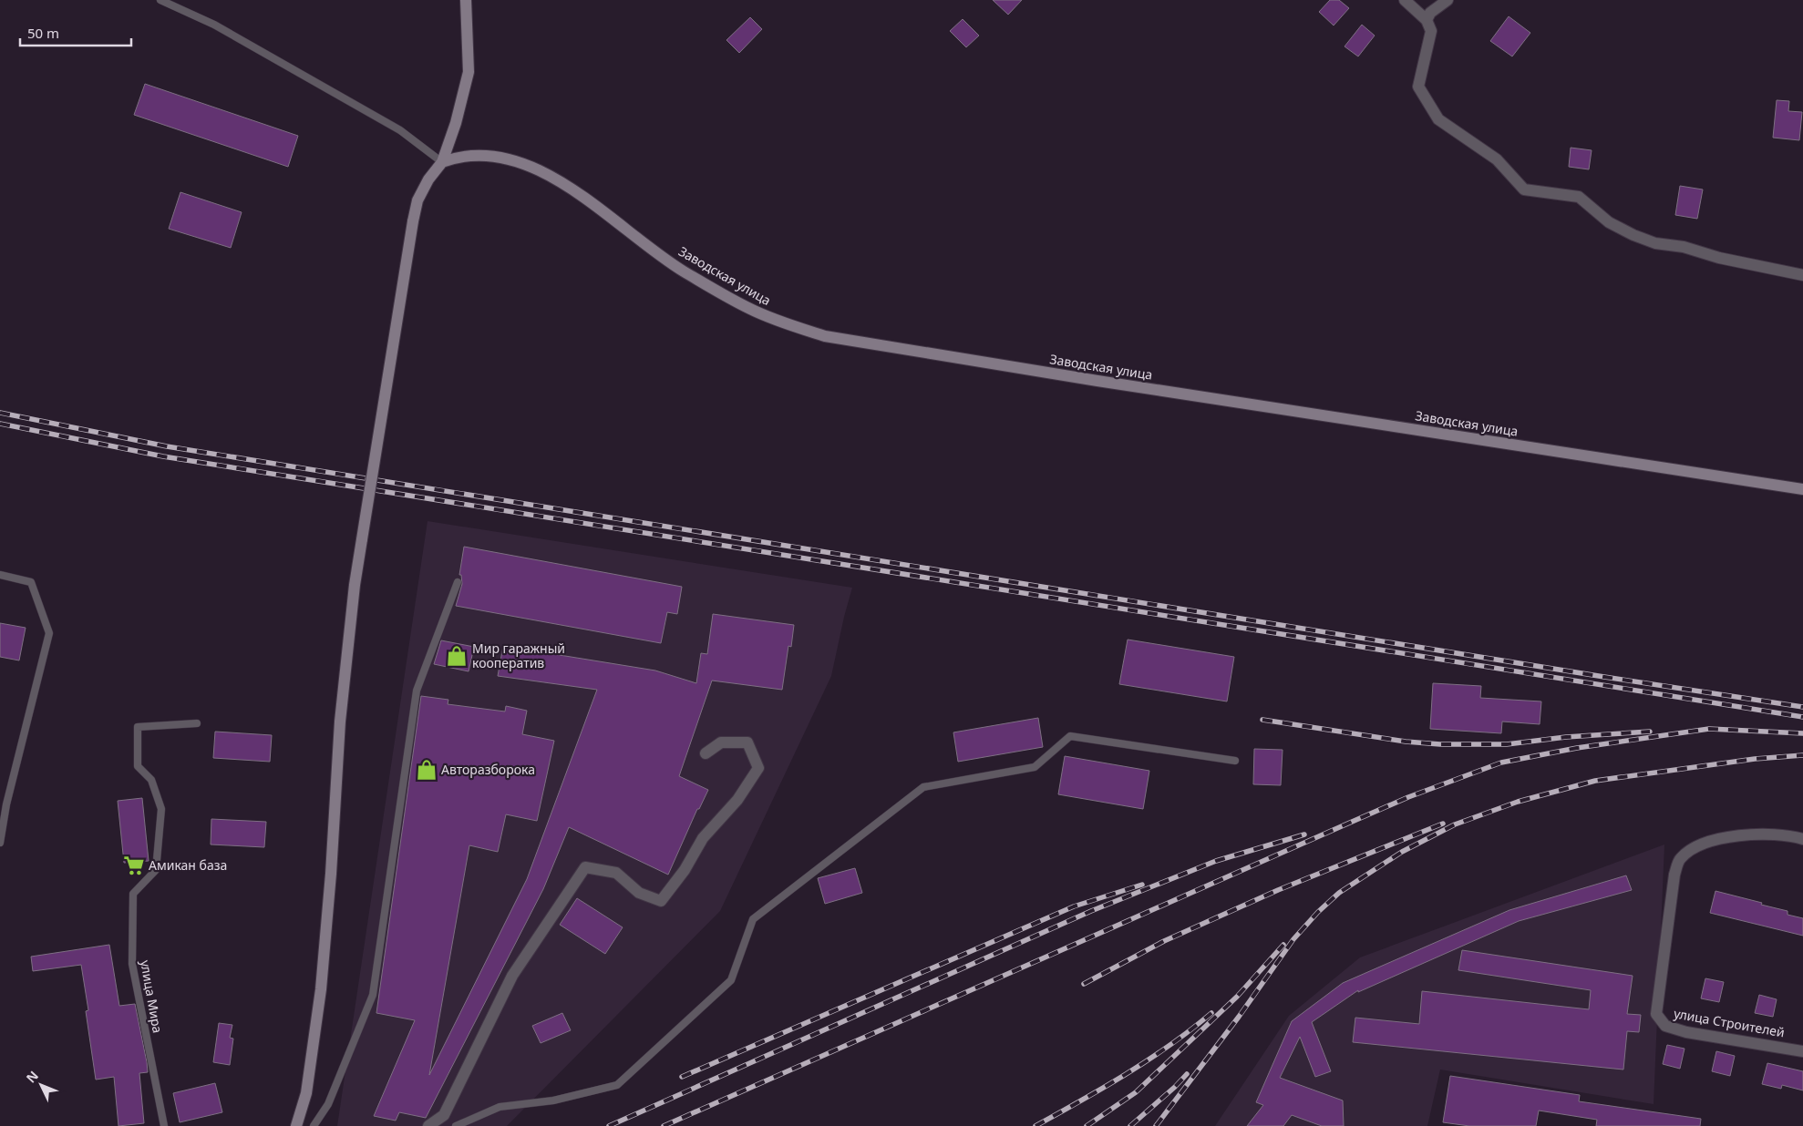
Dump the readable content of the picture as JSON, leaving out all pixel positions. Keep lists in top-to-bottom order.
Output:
{
  "streets": {
    "main road": ["Заводская улица"],
    "street": ["улица Строителей"],
    "lane": ["улица Мира"]
  },
  "places": {
    "shop": ["Мир гаражный кооператив", "Авторазборока"],
    "supermarket": ["Амикан база"]
  },
  "scale_bar": "50 m",
  "north": "top left"
}
